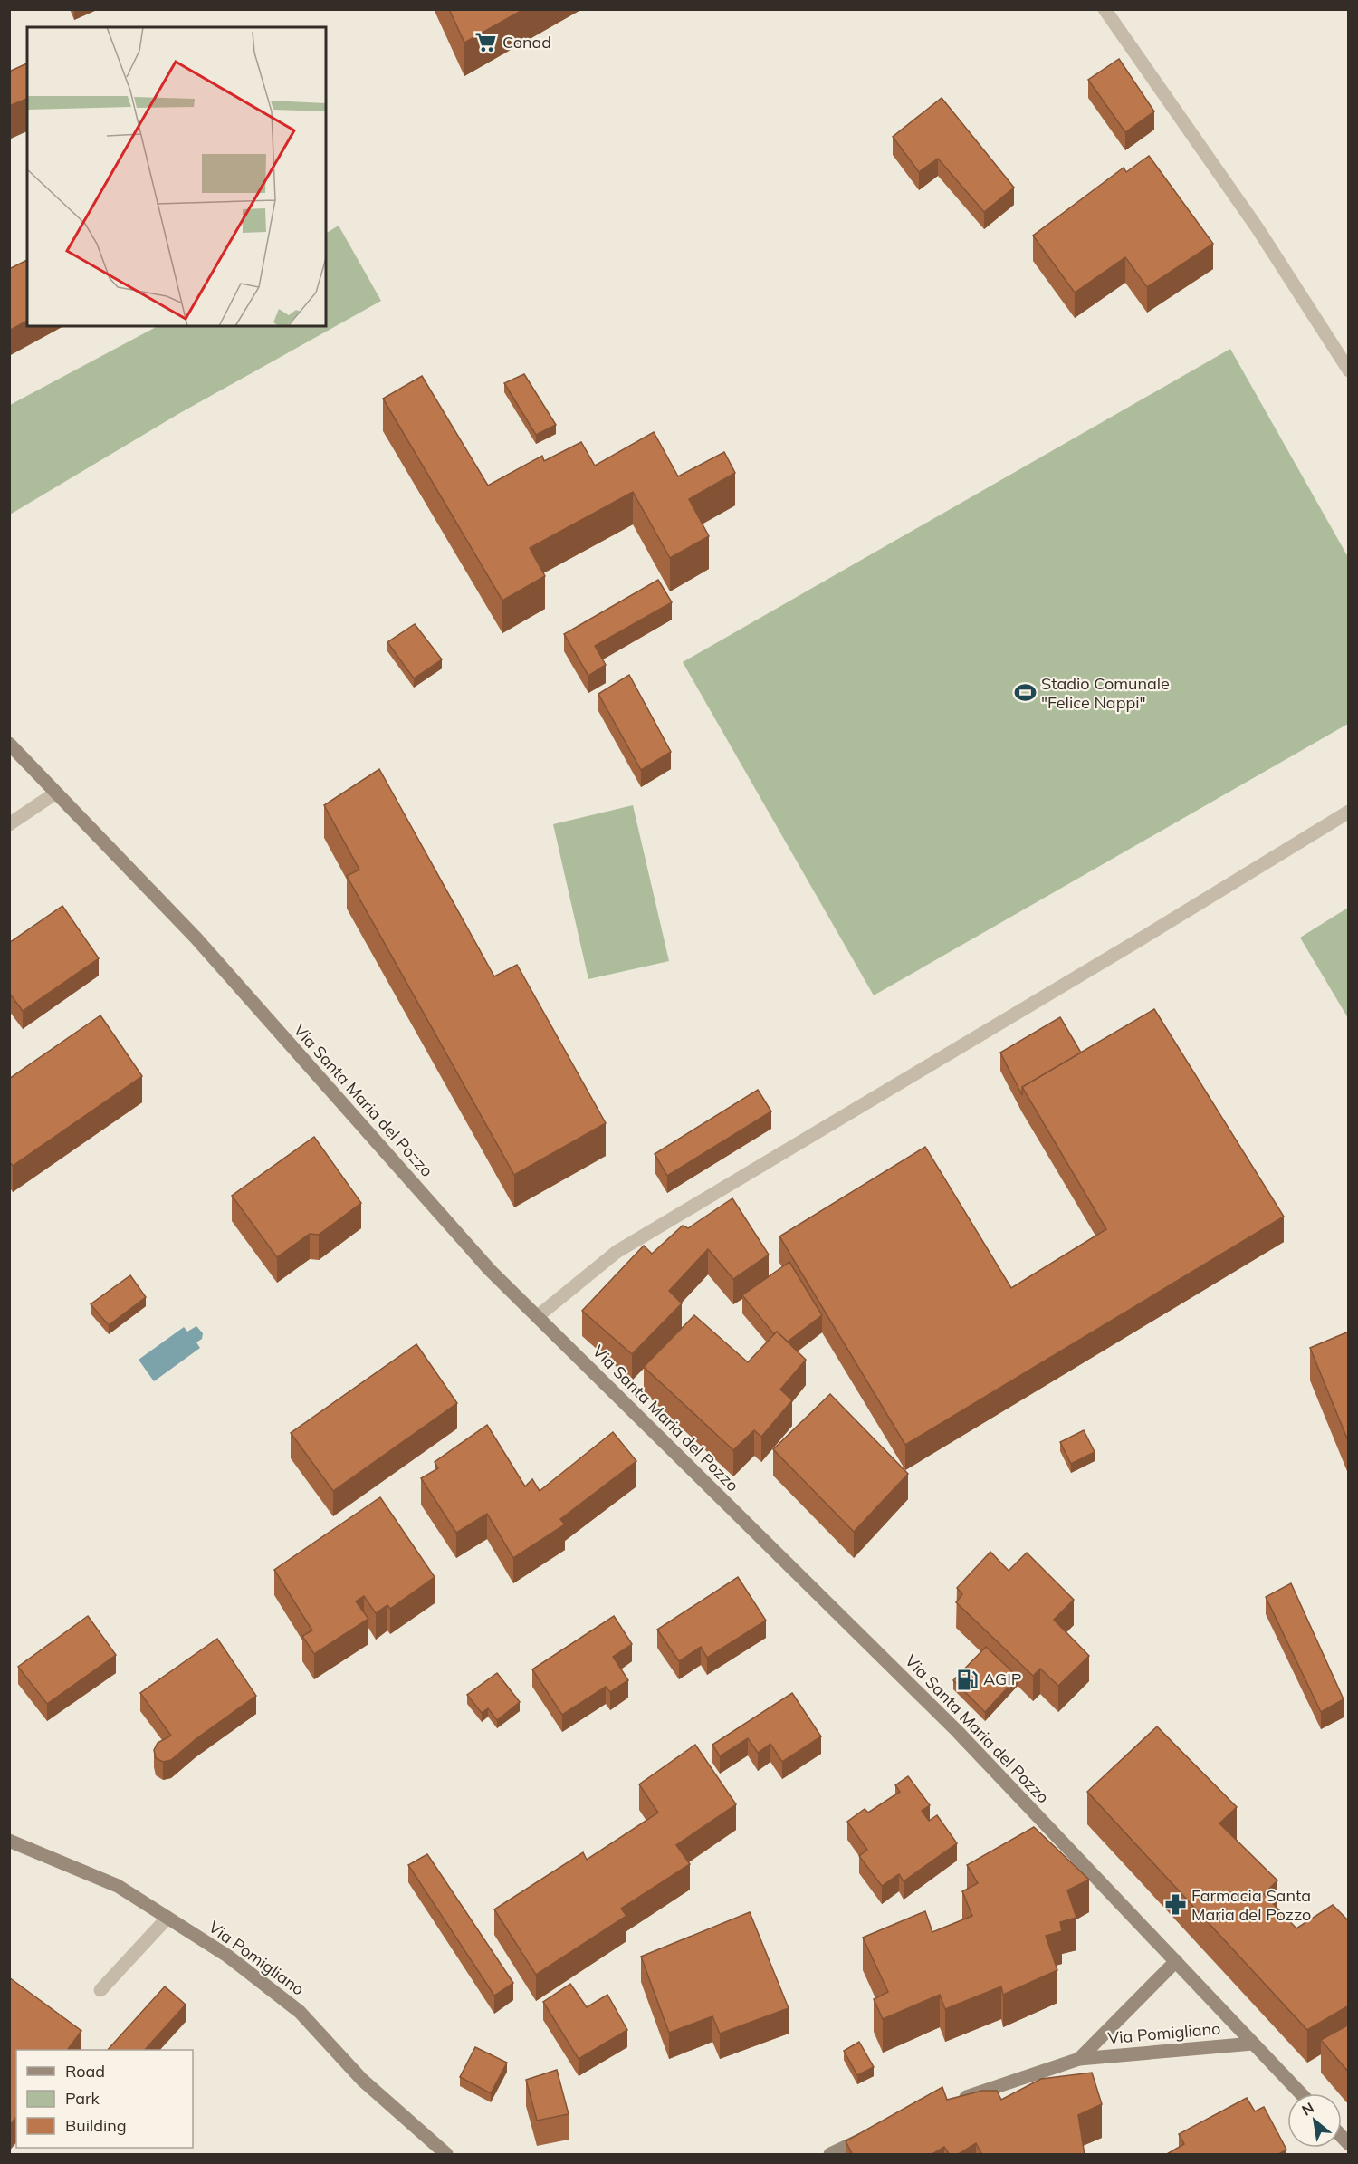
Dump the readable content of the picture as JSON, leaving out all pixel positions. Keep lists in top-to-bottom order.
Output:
{
  "streets": {
    "street": ["Via Santa Maria del Pozzo", "Via Pomigliano"]
  },
  "crossings": [
    ["Via Santa Maria del Pozzo", "Via Pomigliano"]
  ],
  "places": {
    "supermarket": ["Conad"],
    "sports": ["Stadio Comunale \"Felice Nappi\""],
    "fuel station": ["AGIP"],
    "pharmacy": ["Farmacia Santa Maria del Pozzo"]
  },
  "legend": ["Road", "Park", "Building"],
  "north": "top left"
}
